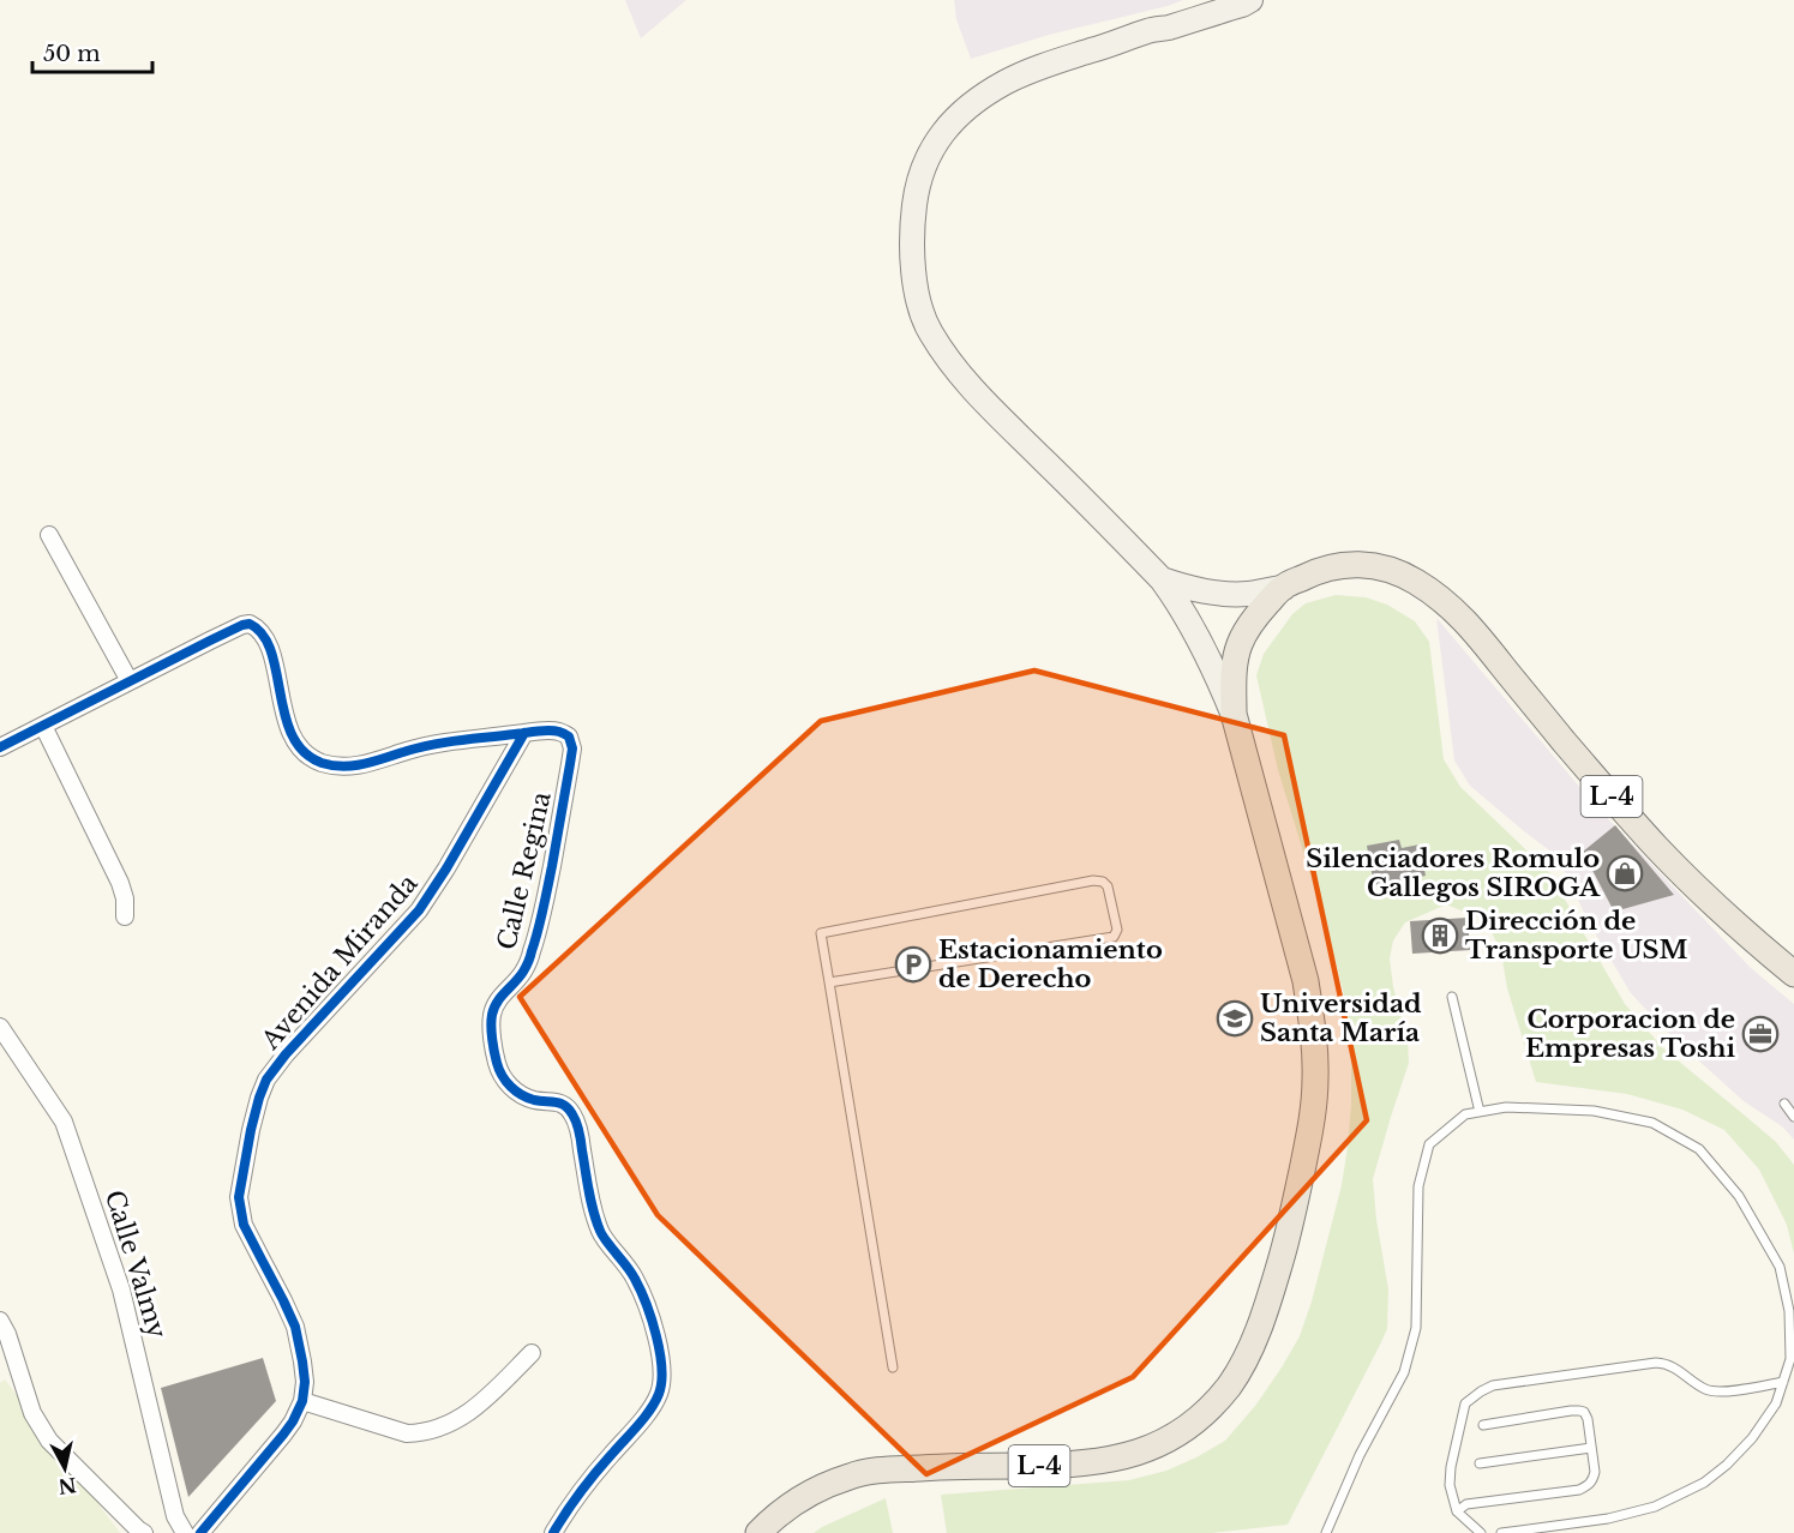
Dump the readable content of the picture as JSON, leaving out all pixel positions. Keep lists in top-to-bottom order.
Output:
{
  "streets": {
    "main road": ["L-4"],
    "street": ["Calle Regina", "Avenida Miranda", "Calle Valmy"]
  },
  "crossings": [
    ["Calle Regina", "Avenida Miranda"]
  ],
  "places": {
    "shop": ["Silenciadores Romulo Gallegos SIROGA"],
    "building": ["Dirección de Transporte USM"],
    "parking": ["Estacionamiento de Derecho"],
    "school or university": ["Universidad Santa María"],
    "office": ["Corporacion de Empresas Toshi"]
  },
  "scale_bar": "50 m",
  "north": "bottom"
}
